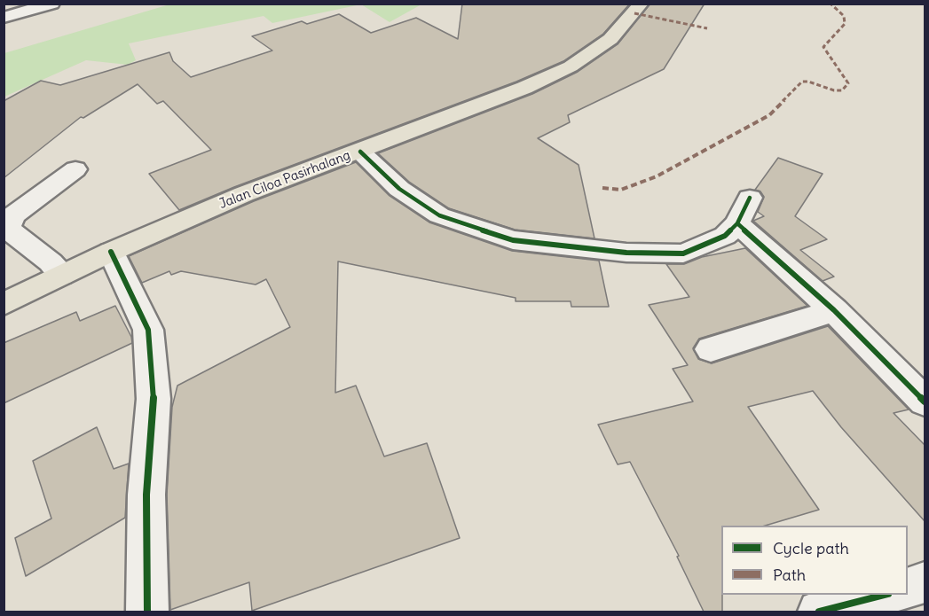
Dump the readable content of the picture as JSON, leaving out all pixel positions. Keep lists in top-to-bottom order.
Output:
{
  "streets": {
    "main road": ["Jalan Ciloa Pasirhalang"]
  },
  "legend": ["Cycle path", "Path"]
}
